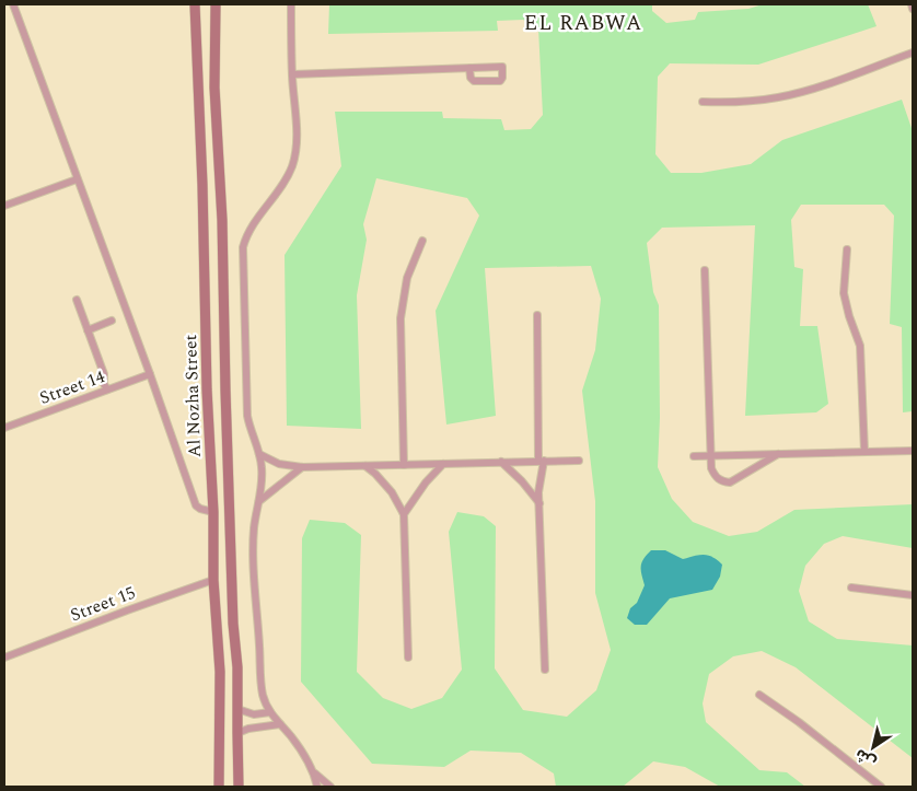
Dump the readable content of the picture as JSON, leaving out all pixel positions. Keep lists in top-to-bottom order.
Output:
{
  "streets": {
    "main road": ["Al Nozha Street"],
    "street": ["Street 14", "Street 15"]
  },
  "crossings": [
    ["Al Nozha Street", "Street 15"]
  ],
  "districts": ["EL RABWA"],
  "north": "bottom left"
}
